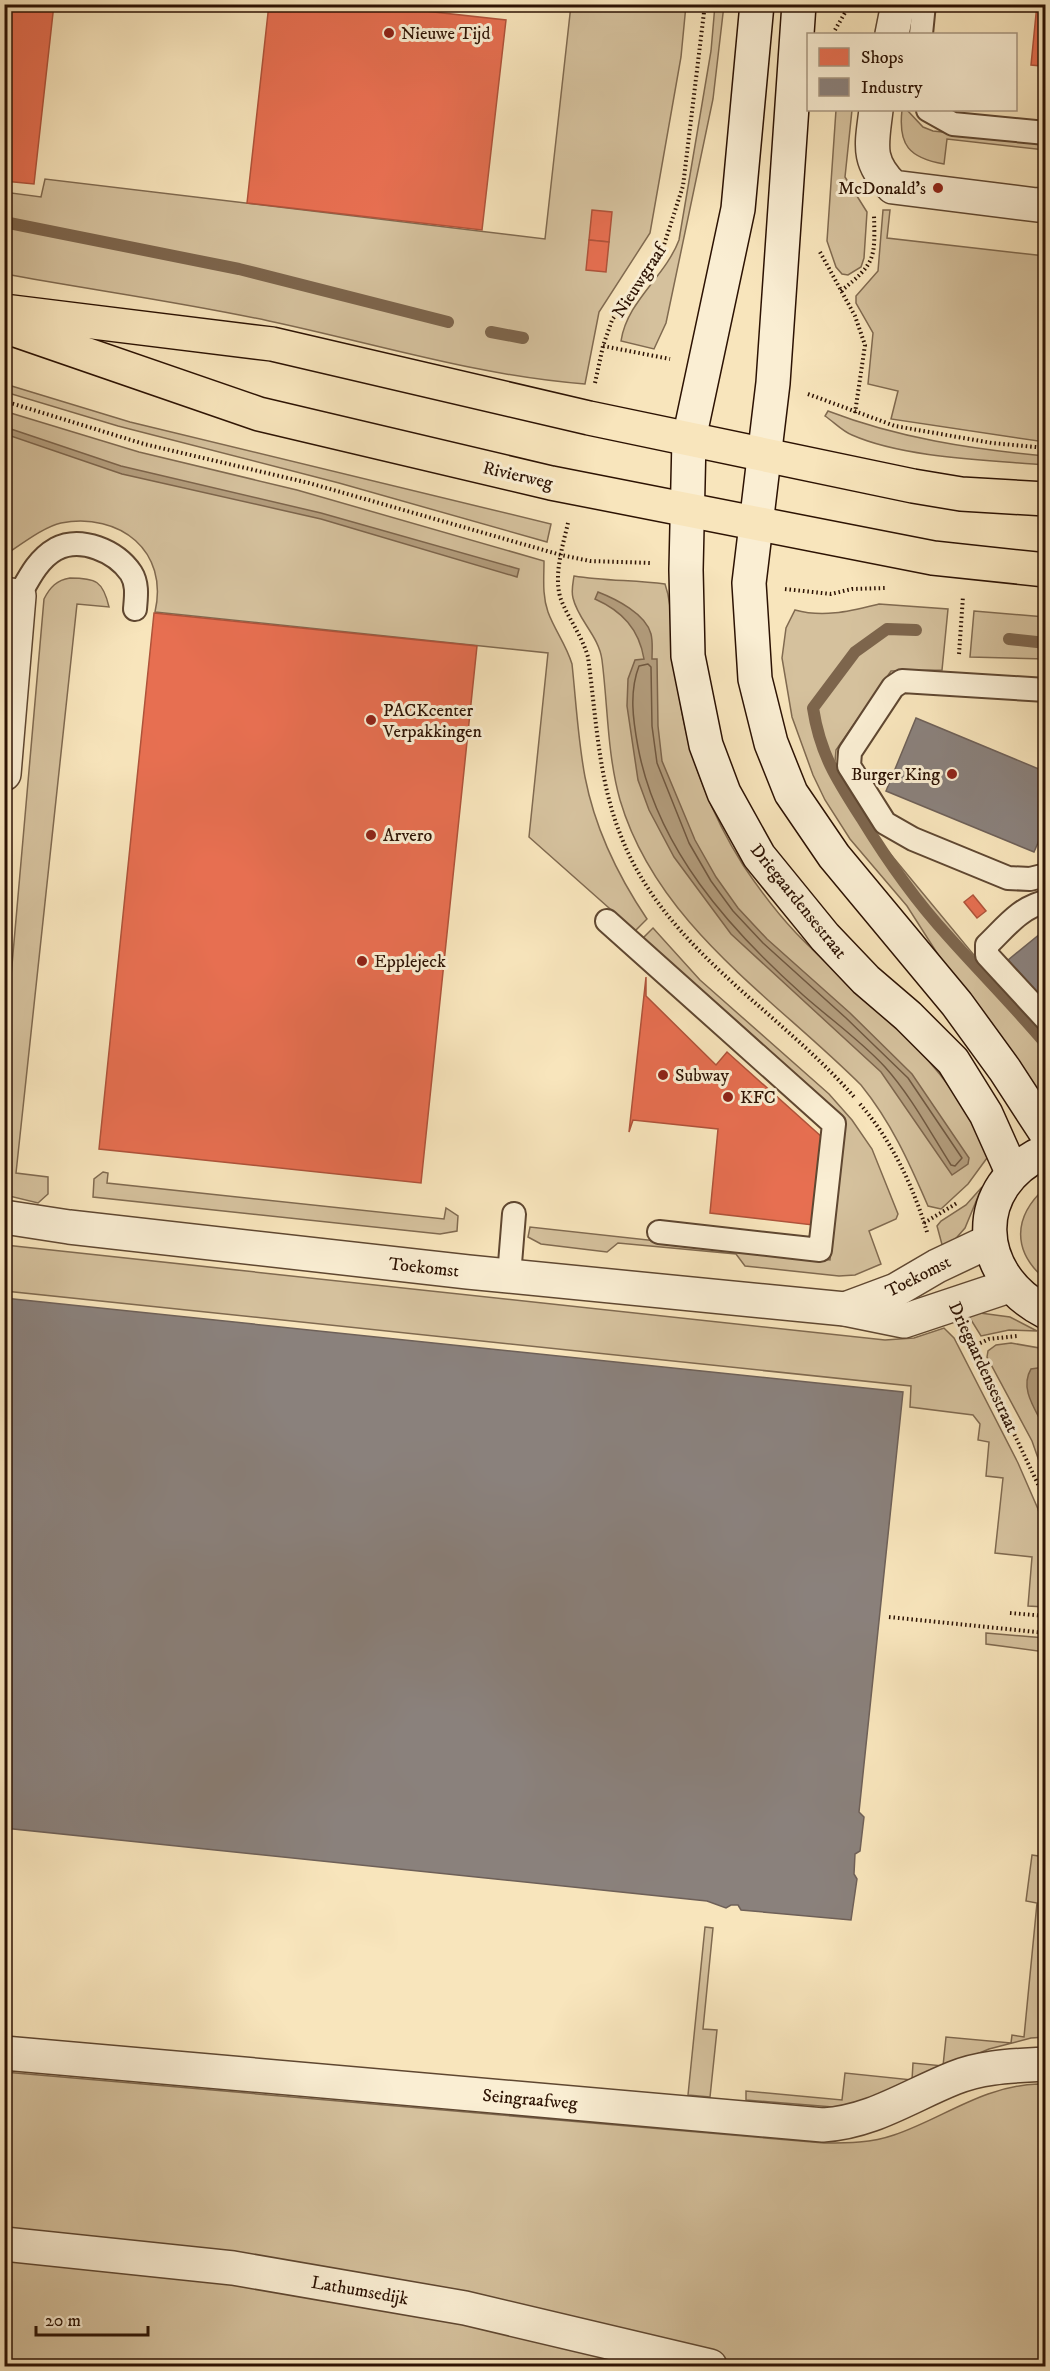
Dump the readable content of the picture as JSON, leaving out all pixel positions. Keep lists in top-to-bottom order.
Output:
{
  "streets": {
    "main road": ["Rivierweg"],
    "street": [
      "Driegaardensestraat",
      "Toekomst",
      "Seingraafweg",
      "Lathumsedijk"
    ],
    "path": ["Nieuwgraaf"]
  },
  "crossings": [
    ["Rivierweg", "Driegaardensestraat"],
    ["Driegaardensestraat", "Toekomst"]
  ],
  "places": [
    "Nieuwe Tijd",
    "McDonald's",
    "PACKcenter Verpakkingen",
    "Burger King",
    "Arvero",
    "Epplejeck",
    "Subway",
    "KFC"
  ],
  "legend": ["Shops", "Industry"],
  "scale_bar": "20 m"
}
